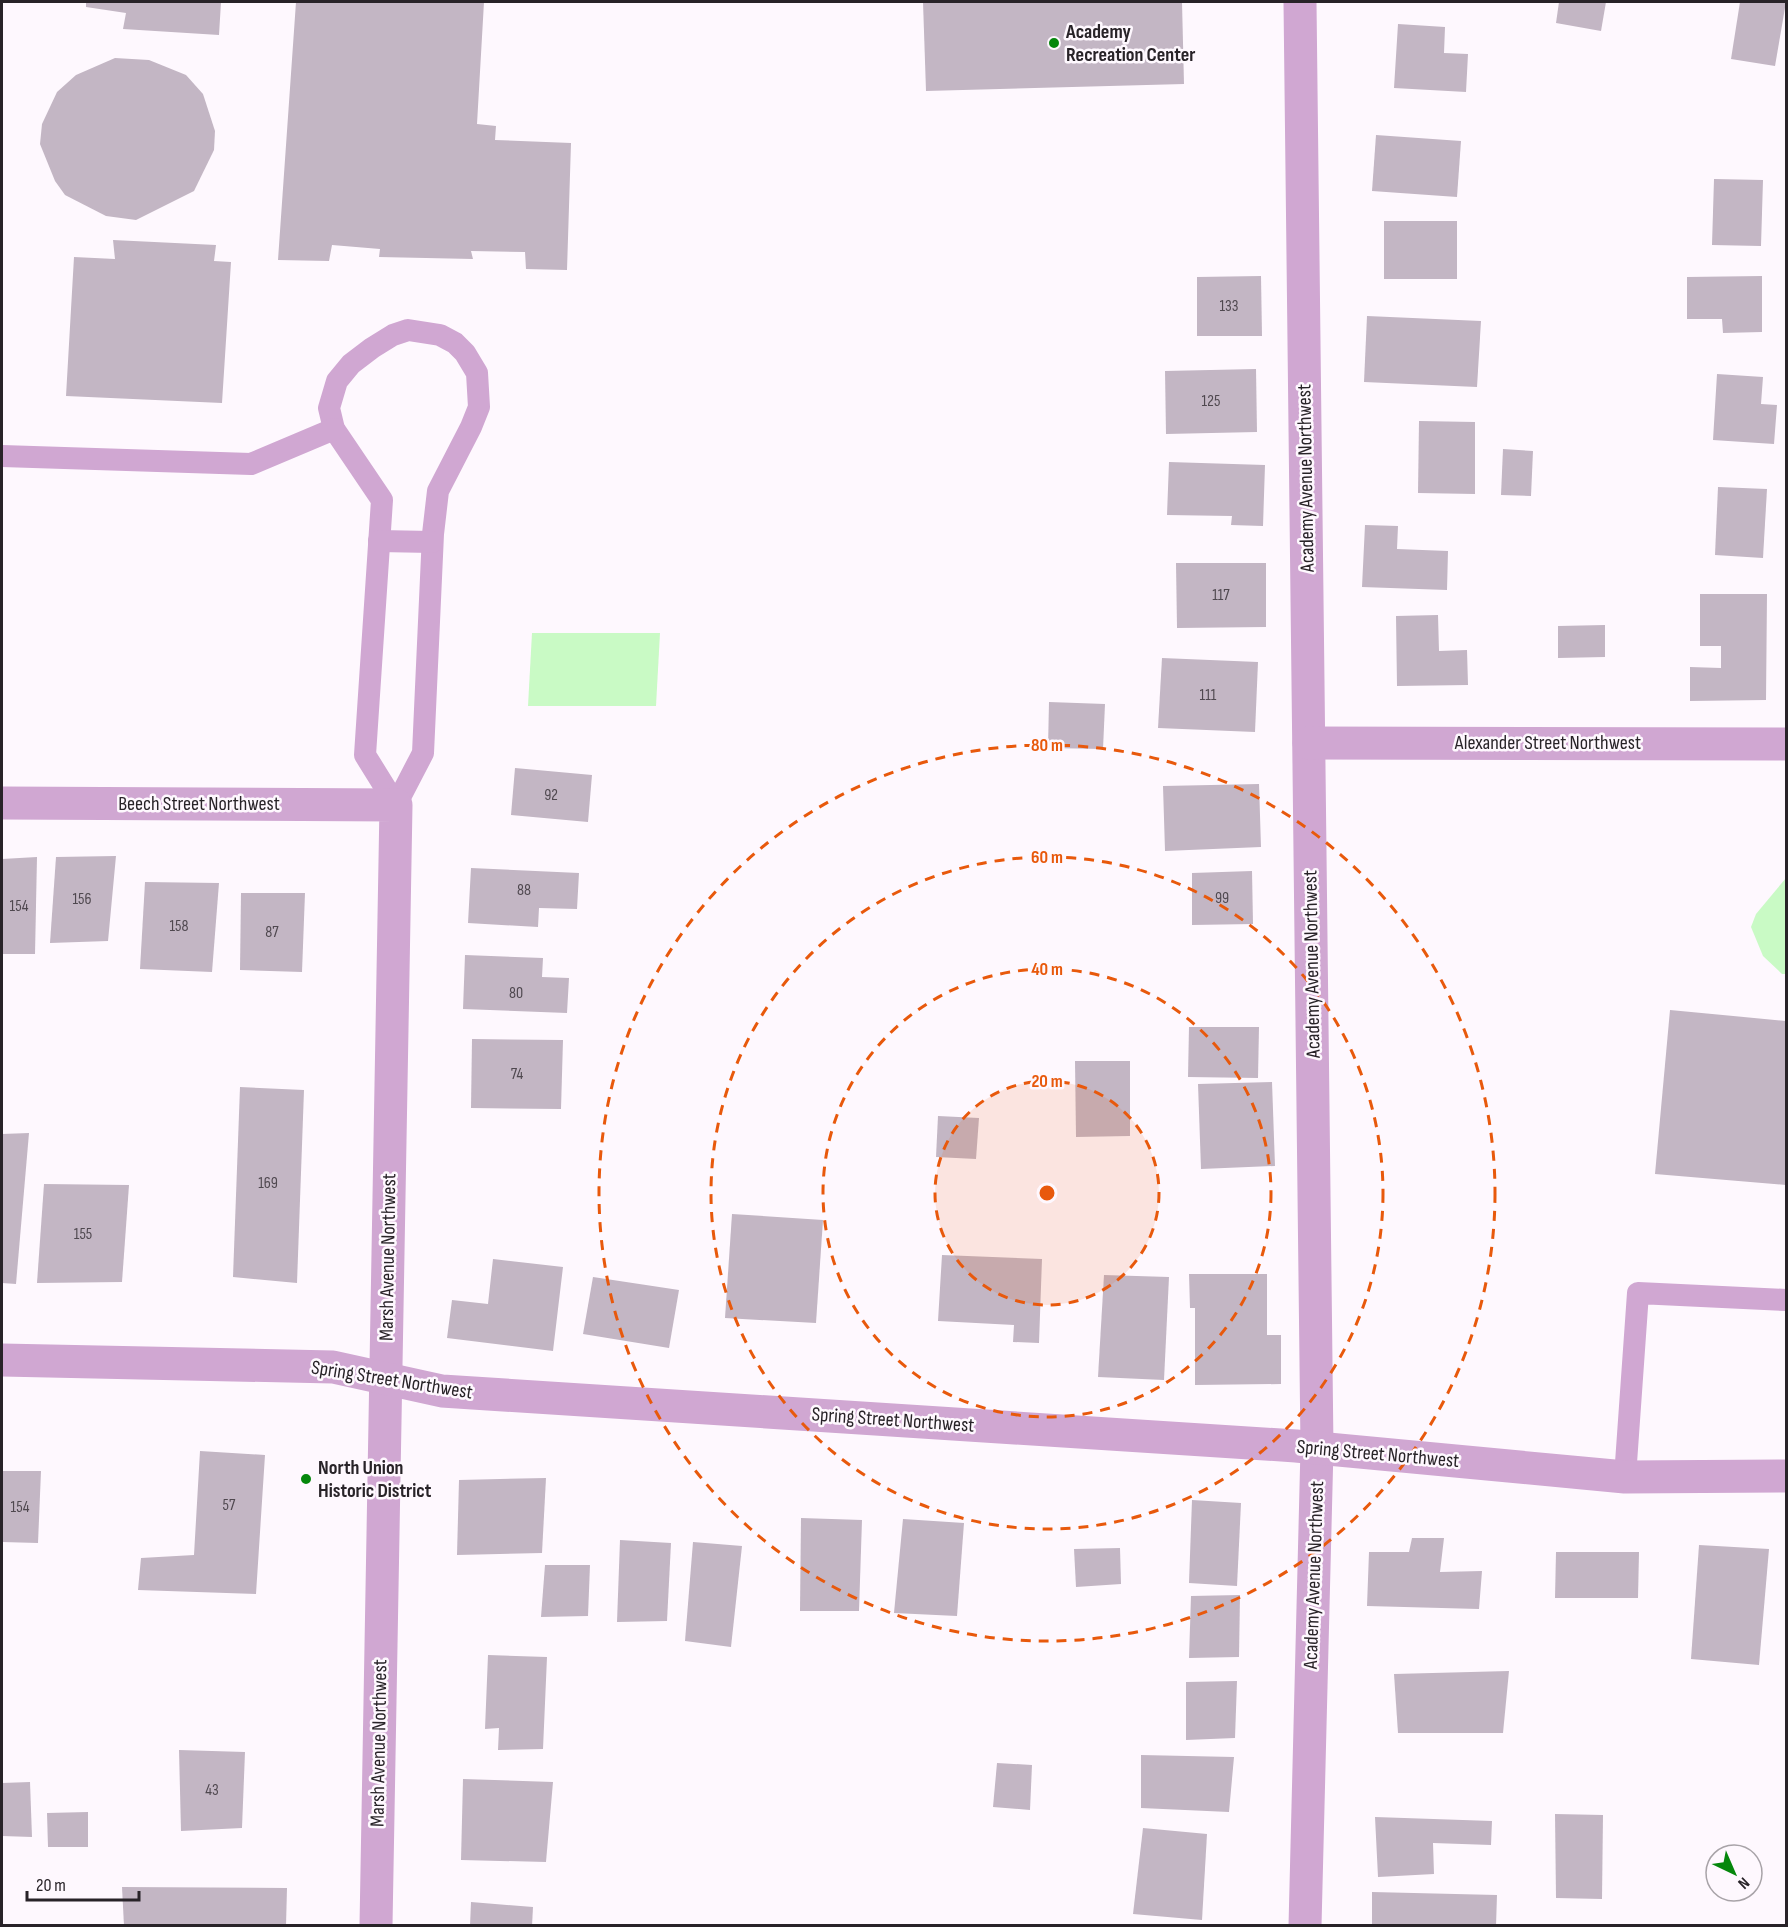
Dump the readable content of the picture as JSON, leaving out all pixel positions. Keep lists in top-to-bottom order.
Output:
{
  "streets": {
    "street": [
      "Academy Avenue Northwest",
      "Alexander Street Northwest",
      "Beech Street Northwest",
      "Marsh Avenue Northwest",
      "Spring Street Northwest"
    ]
  },
  "crossings": [
    ["Academy Avenue Northwest", "Alexander Street Northwest"],
    ["Academy Avenue Northwest", "Spring Street Northwest"],
    ["Beech Street Northwest", "Marsh Avenue Northwest"],
    ["Marsh Avenue Northwest", "Spring Street Northwest"]
  ],
  "places": ["Academy Recreation Center", "North Union Historic District"],
  "house_numbers": [
    "133",
    "125",
    "117",
    "111",
    "92",
    "88",
    "99",
    "156",
    "154",
    "158",
    "87",
    "80",
    "74",
    "169",
    "155",
    "57",
    "154",
    "43"
  ],
  "scale_bar": "20 m",
  "north": "bottom right",
  "rings": [
    "80 m",
    "60 m",
    "40 m",
    "20 m"
  ]
}
